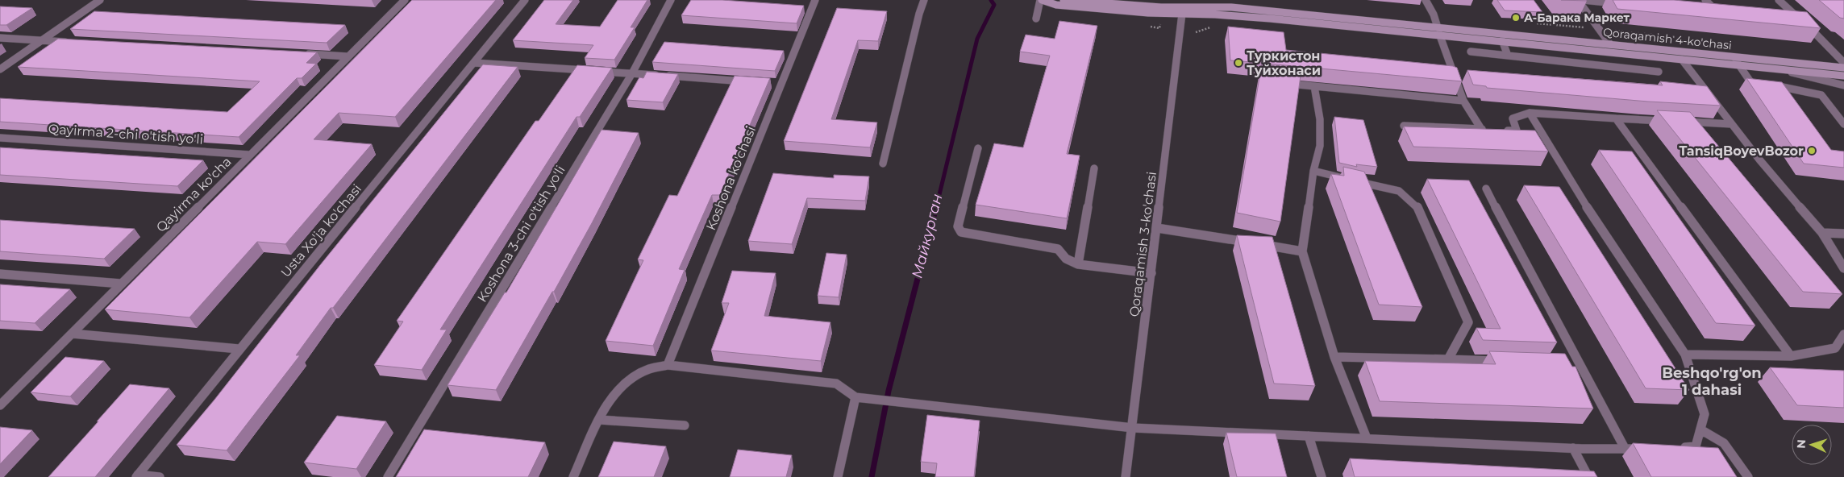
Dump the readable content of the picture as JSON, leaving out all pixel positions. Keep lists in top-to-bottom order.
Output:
{
  "streets": {
    "main road": ["Qoraqamish 4-ko'chasi"],
    "street": [
      "Qayirma 2-chi o'tish yo'li",
      "Koshona ko'chasi",
      "Qayirma ko'cha",
      "Usta Xo'ja ko'chasi",
      "Koshona 3-chi o'tish yo'li",
      "Qoraqamish 3-ko'chasi"
    ]
  },
  "crossings": [
    ["Qoraqamish 4-ko'chasi", "Qoraqamish 3-ko'chasi"],
    ["Qayirma 2-chi o'tish yo'li", "Qayirma ko'cha"]
  ],
  "districts": ["Beshqo'rg'on 1 dahasi"],
  "water": ["Майкурган"],
  "places": ["А-Барака Маркет", "Туркистон Туйхонаси", "TansiqBoyevBozor"],
  "north": "left"
}
